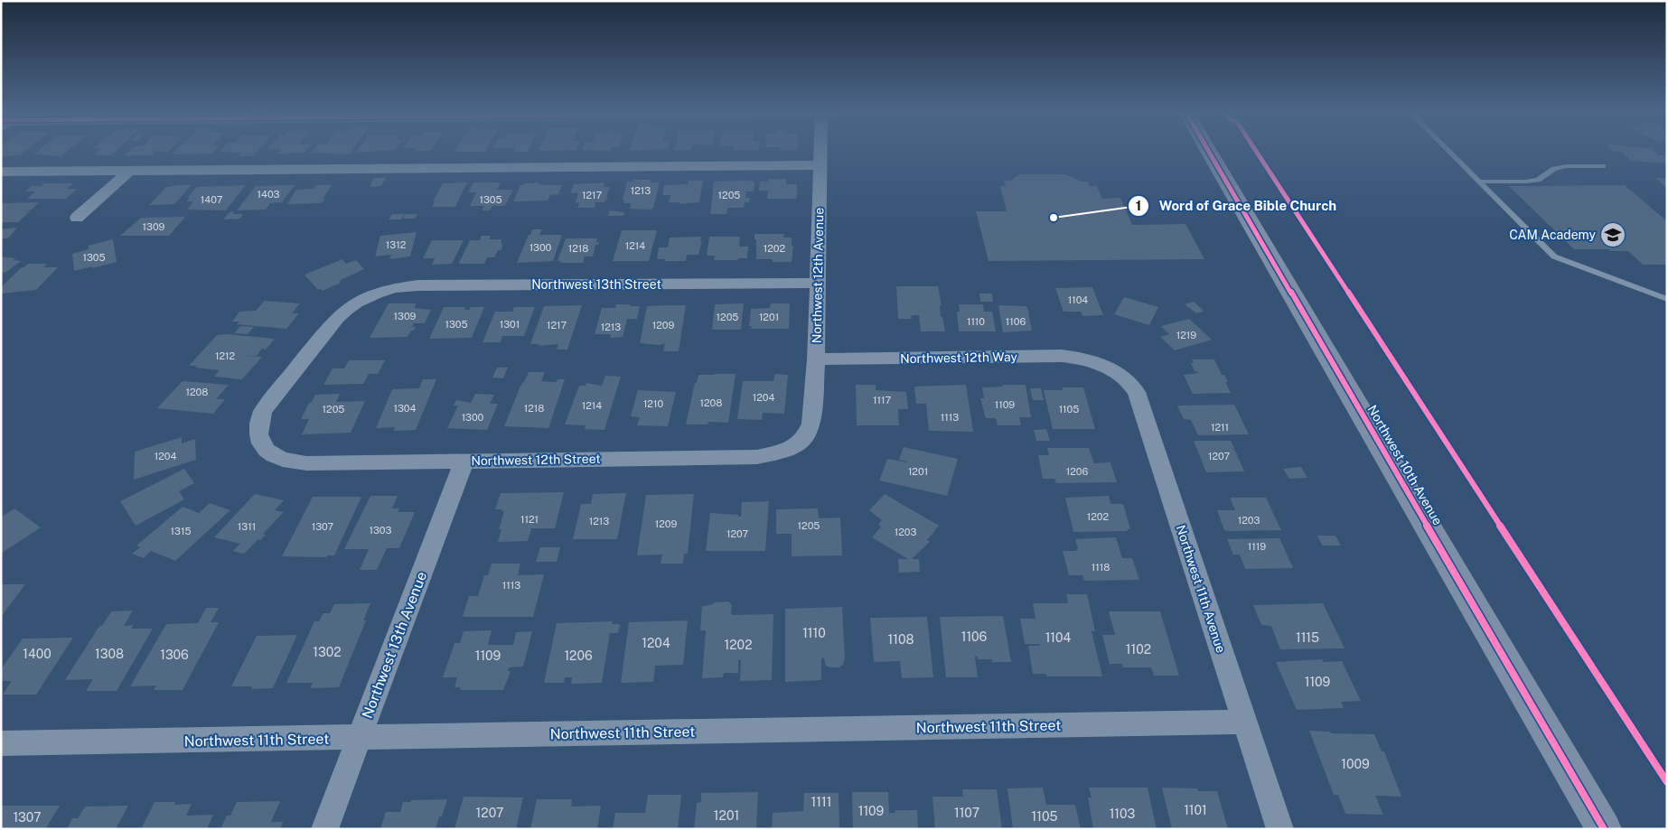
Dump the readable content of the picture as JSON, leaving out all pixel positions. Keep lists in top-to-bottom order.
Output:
{
  "streets": {
    "main road": ["Northwest 10th Avenue"],
    "street": [
      "Northwest 12th Avenue",
      "Northwest 13th Street",
      "Northwest 12th Way",
      "Northwest 12th Street",
      "Northwest 11th Avenue",
      "Northwest 13th Avenue",
      "Northwest 11th Street"
    ]
  },
  "crossings": [
    ["Northwest 12th Avenue", "Northwest 13th Street"],
    ["Northwest 12th Avenue", "Northwest 12th Way"],
    ["Northwest 12th Avenue", "Northwest 12th Street"],
    ["Northwest 13th Street", "Northwest 12th Street"],
    ["Northwest 12th Way", "Northwest 11th Avenue"],
    ["Northwest 12th Street", "Northwest 13th Avenue"],
    ["Northwest 11th Avenue", "Northwest 11th Street"],
    ["Northwest 13th Avenue", "Northwest 11th Street"]
  ],
  "places": {
    "other": ["Word of Grace Bible Church"],
    "school or university": ["CAM Academy"]
  },
  "house_numbers": [
    "1213",
    "1403",
    "1217",
    "1205",
    "1407",
    "1305",
    "1309",
    "1312",
    "1214",
    "1300",
    "1218",
    "1202",
    "1305",
    "1104",
    "1309",
    "1205",
    "1201",
    "1110",
    "1106",
    "1305",
    "1301",
    "1217",
    "1209",
    "1213",
    "1219",
    "1212",
    "1208",
    "1204",
    "1117",
    "1208",
    "1210",
    "1109",
    "1214",
    "1304",
    "1218",
    "1205",
    "1105",
    "1300",
    "1113",
    "1211",
    "1204",
    "1207",
    "1201",
    "1206",
    "1202",
    "1121",
    "1203",
    "1213",
    "1209",
    "1205",
    "1311",
    "1307",
    "1303",
    "1315",
    "1203",
    "1207",
    "1119",
    "1118",
    "1113",
    "1110",
    "1106",
    "1104",
    "1115",
    "1108",
    "1204",
    "1202",
    "1102",
    "1302",
    "1400",
    "1308",
    "1306",
    "1109",
    "1206",
    "1109",
    "1009",
    "1111",
    "1101",
    "1109",
    "1207",
    "1107",
    "1103",
    "1201",
    "1105",
    "1307"
  ]
}
